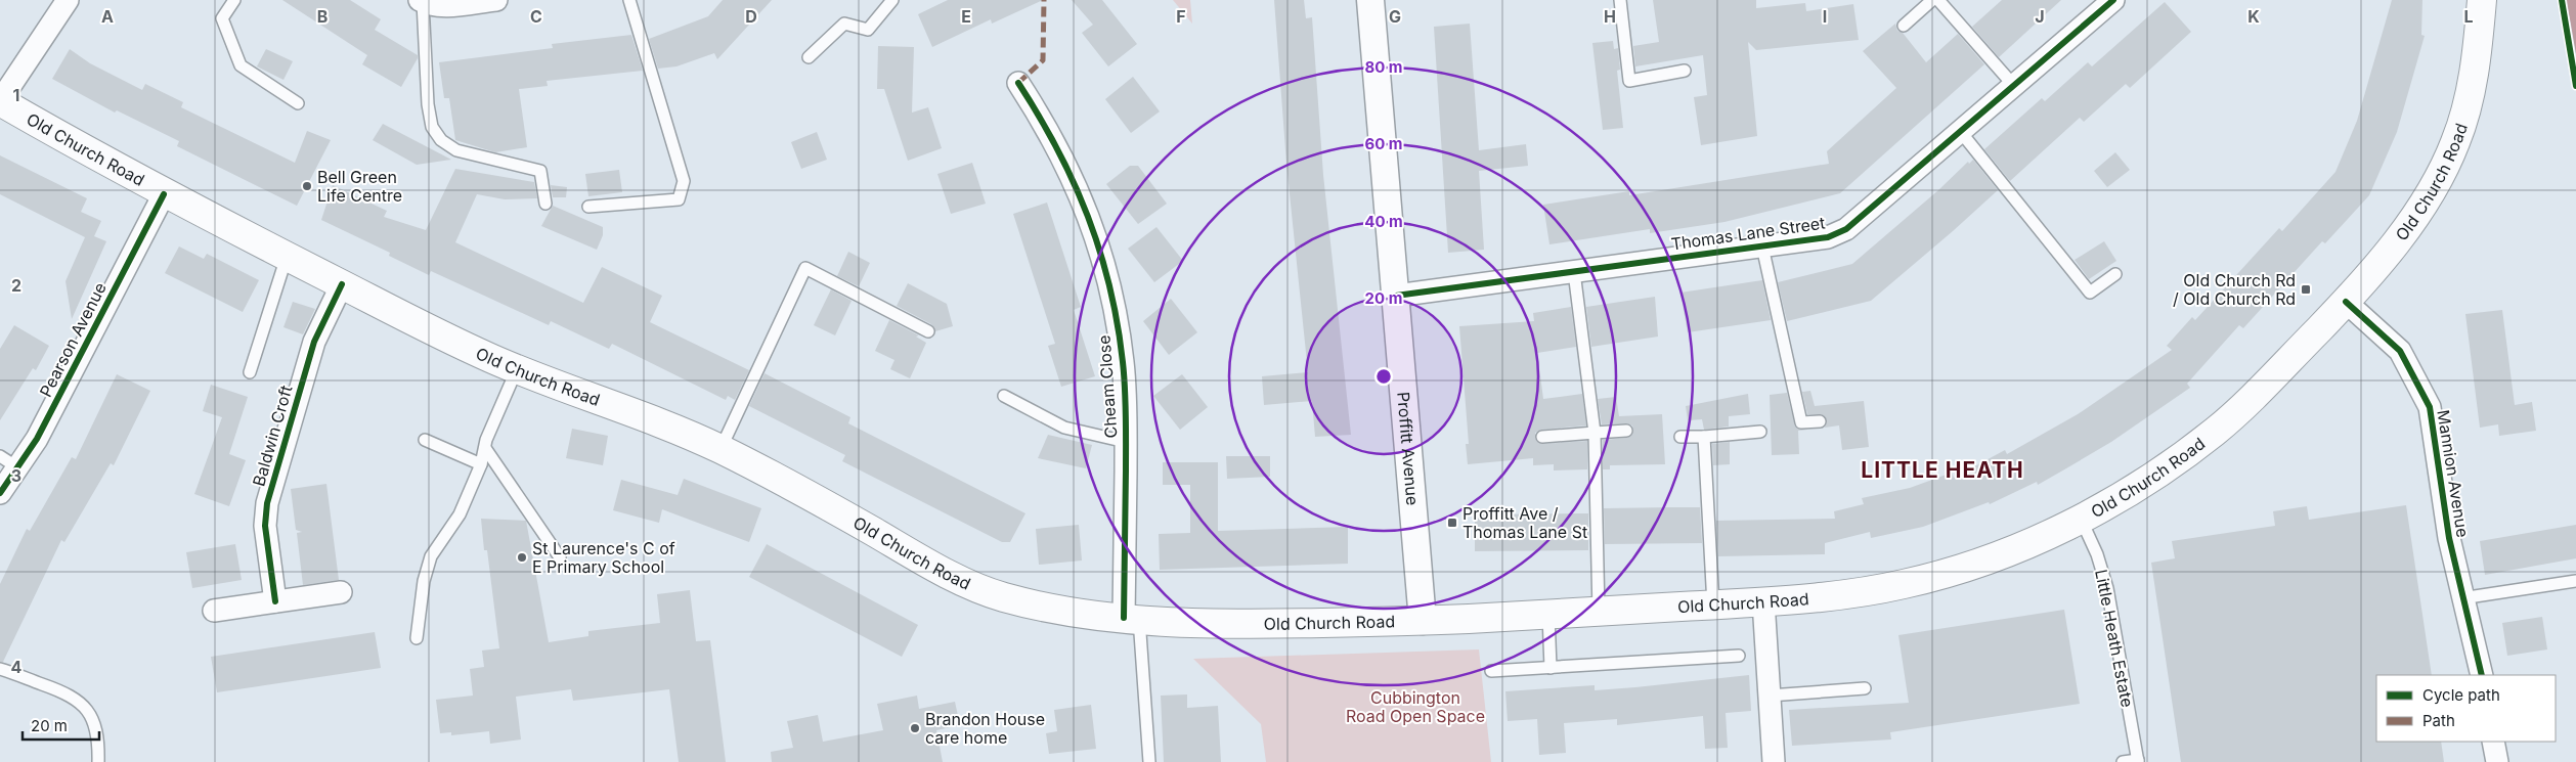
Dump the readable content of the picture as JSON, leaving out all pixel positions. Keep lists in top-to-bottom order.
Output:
{
  "streets": {
    "main road": ["Old Church Road"],
    "street": [
      "Thomas Lane Street",
      "Pearson Avenue",
      "Cheam Close",
      "Baldwin Croft",
      "Proffitt Avenue",
      "Mannion Avenue"
    ],
    "lane": ["Little Heath Estate"]
  },
  "crossings": [
    ["Old Church Road", "Pearson Avenue"],
    ["Old Church Road", "Cheam Close"],
    ["Old Church Road", "Baldwin Croft"],
    ["Old Church Road", "Proffitt Avenue"],
    ["Old Church Road", "Mannion Avenue"],
    ["Old Church Road", "Little Heath Estate"],
    ["Thomas Lane Street", "Proffitt Avenue"]
  ],
  "districts": ["LITTLE HEATH"],
  "parks": ["Cubbington Road Open Space"],
  "places": {
    "other": ["Bell Green Life Centre", "St Laurence's C of E Primary School", "Brandon House care home"],
    "transit": ["Old Church Rd / Old Church Rd", "Proffitt Ave / Thomas Lane St"]
  },
  "legend": ["Cycle path", "Path"],
  "scale_bar": "20 m",
  "grid": {
    "columns": [
      "A",
      "B",
      "C",
      "D",
      "E",
      "F",
      "G",
      "H",
      "I",
      "J",
      "K",
      "L"
    ],
    "rows": [
      "1",
      "2",
      "3",
      "4"
    ]
  },
  "rings": [
    "80 m",
    "60 m",
    "40 m",
    "20 m"
  ]
}
